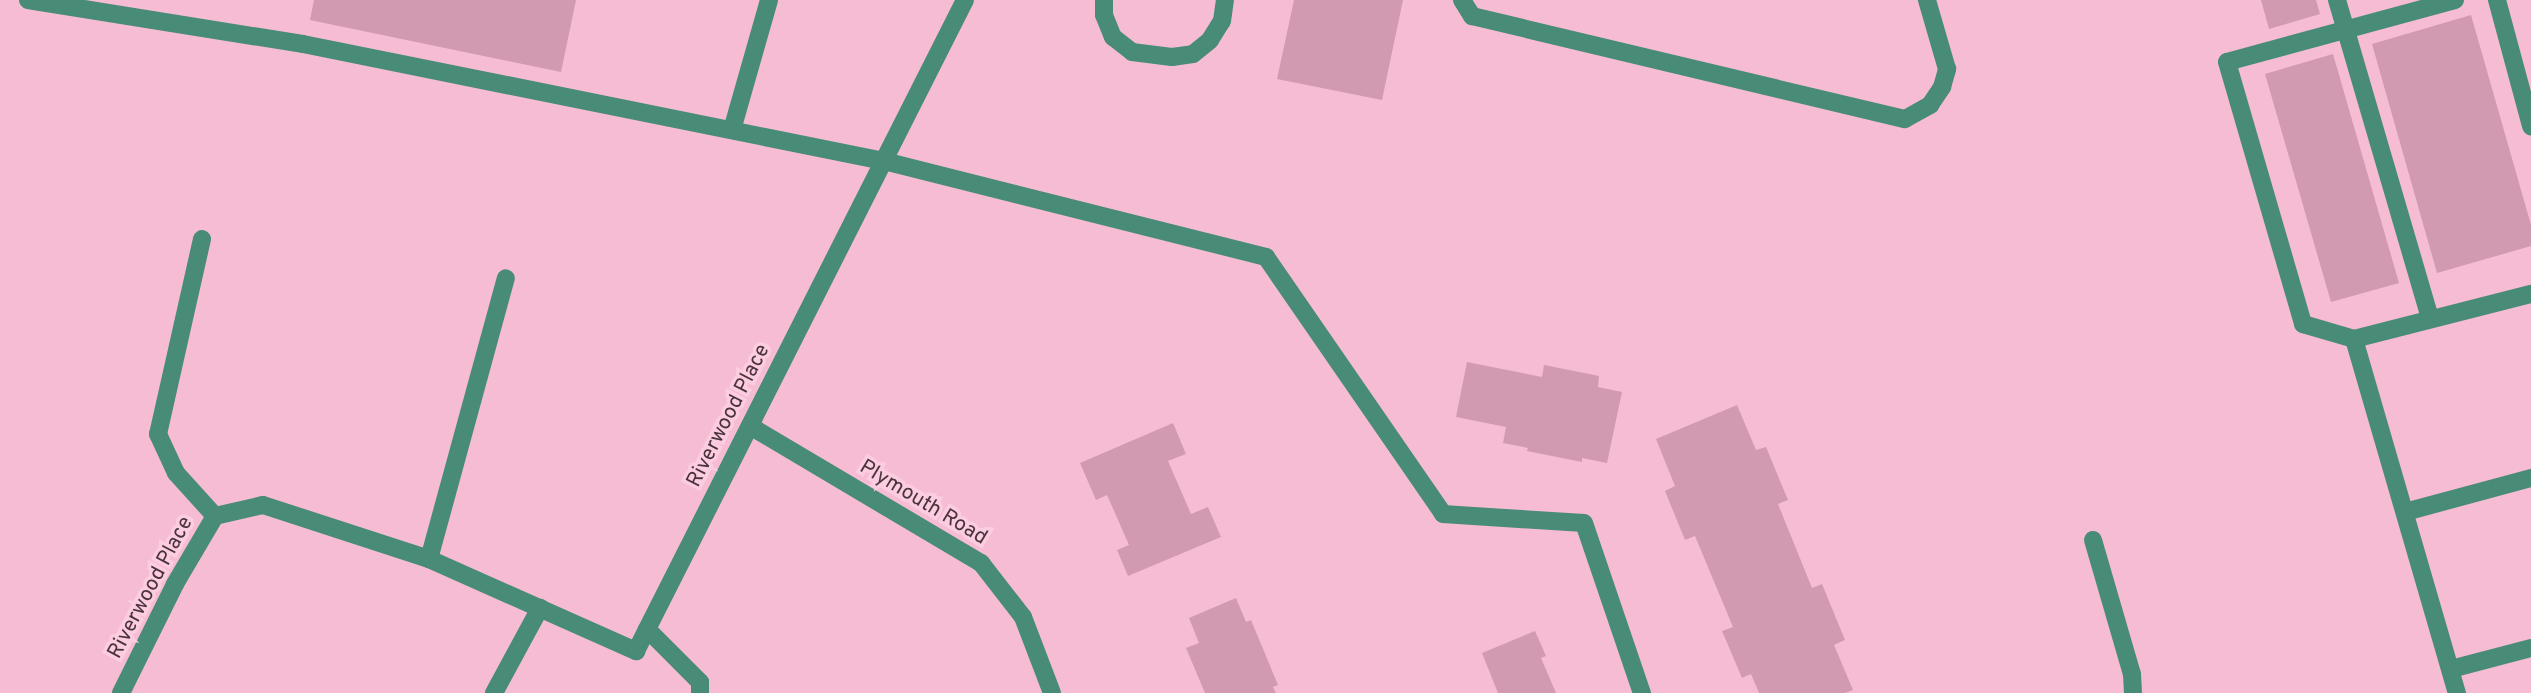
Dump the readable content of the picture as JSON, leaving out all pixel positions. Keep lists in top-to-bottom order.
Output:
{
  "streets": {
    "street": ["Riverwood Place", "Plymouth Road"]
  },
  "crossings": [
    ["Riverwood Place", "Plymouth Road"]
  ]
}
